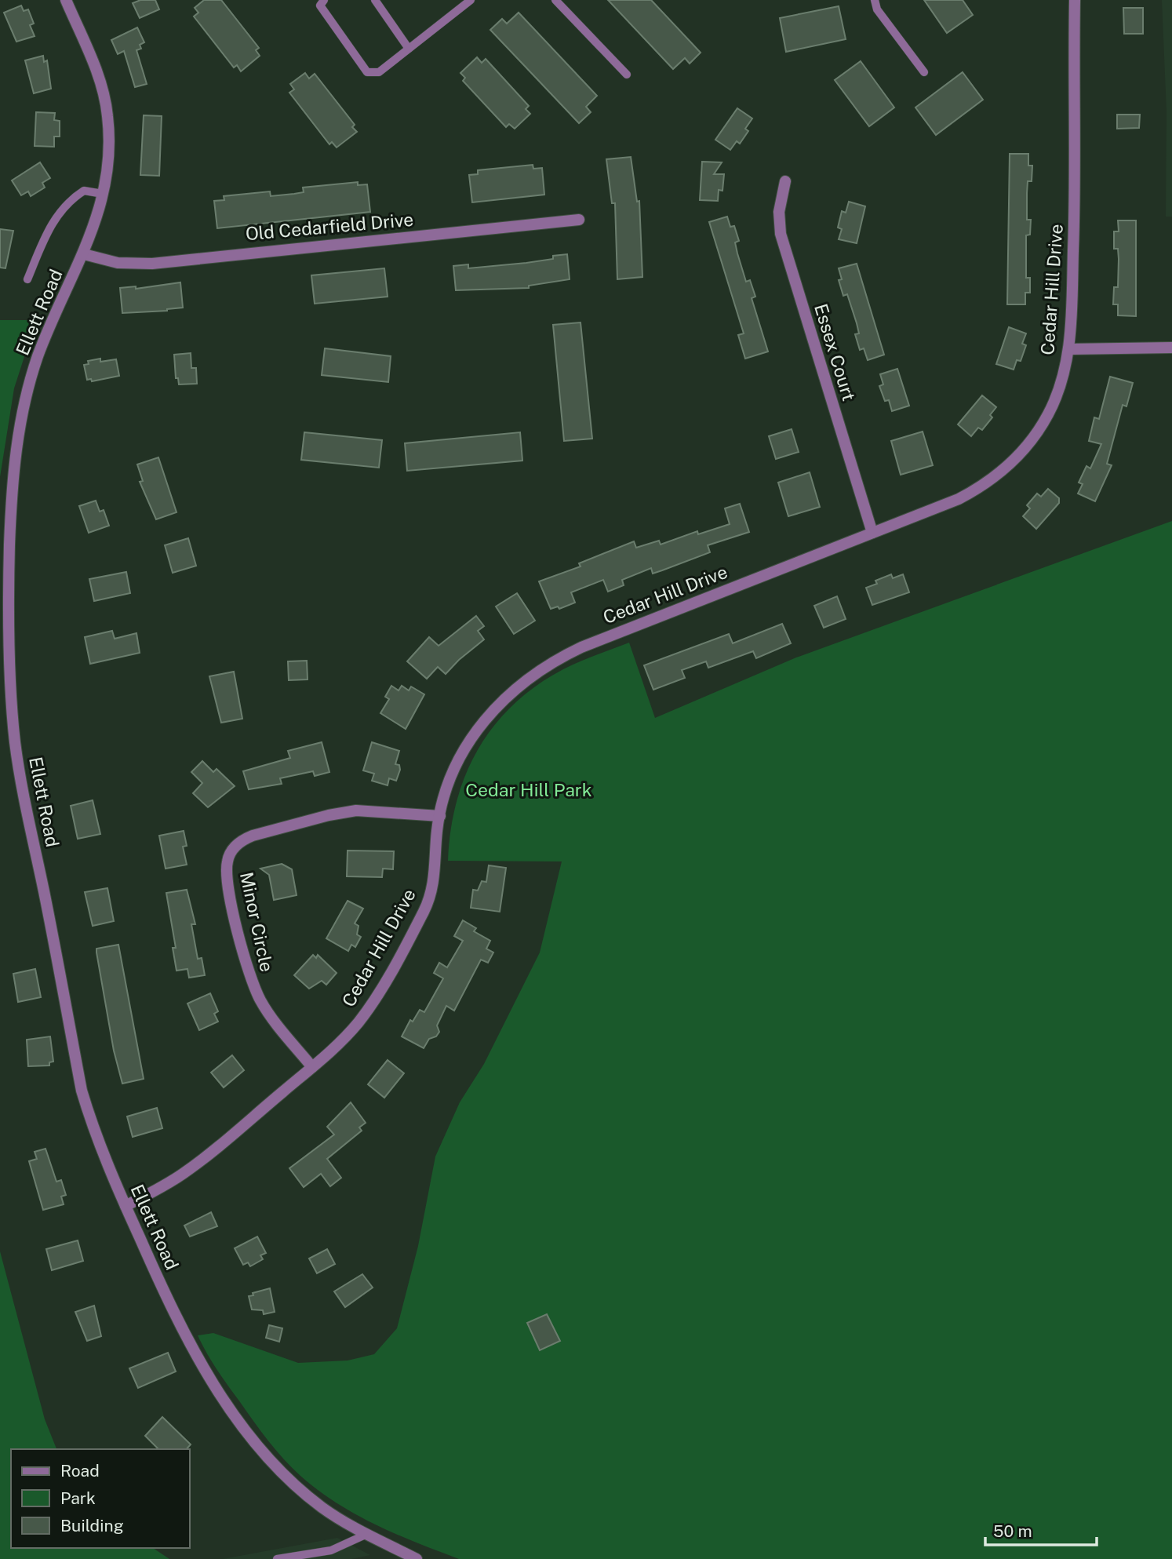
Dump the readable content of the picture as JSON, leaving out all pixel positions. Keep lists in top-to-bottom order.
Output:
{
  "streets": {
    "street": [
      "Old Cedarfield Drive",
      "Cedar Hill Drive",
      "Ellett Road",
      "Essex Court",
      "Minor Circle"
    ]
  },
  "crossings": [
    ["Old Cedarfield Drive", "Ellett Road"],
    ["Cedar Hill Drive", "Ellett Road"],
    ["Cedar Hill Drive", "Essex Court"],
    ["Cedar Hill Drive", "Minor Circle"]
  ],
  "parks": ["Cedar Hill Park"],
  "legend": ["Road", "Park", "Building"],
  "scale_bar": "50 m"
}
